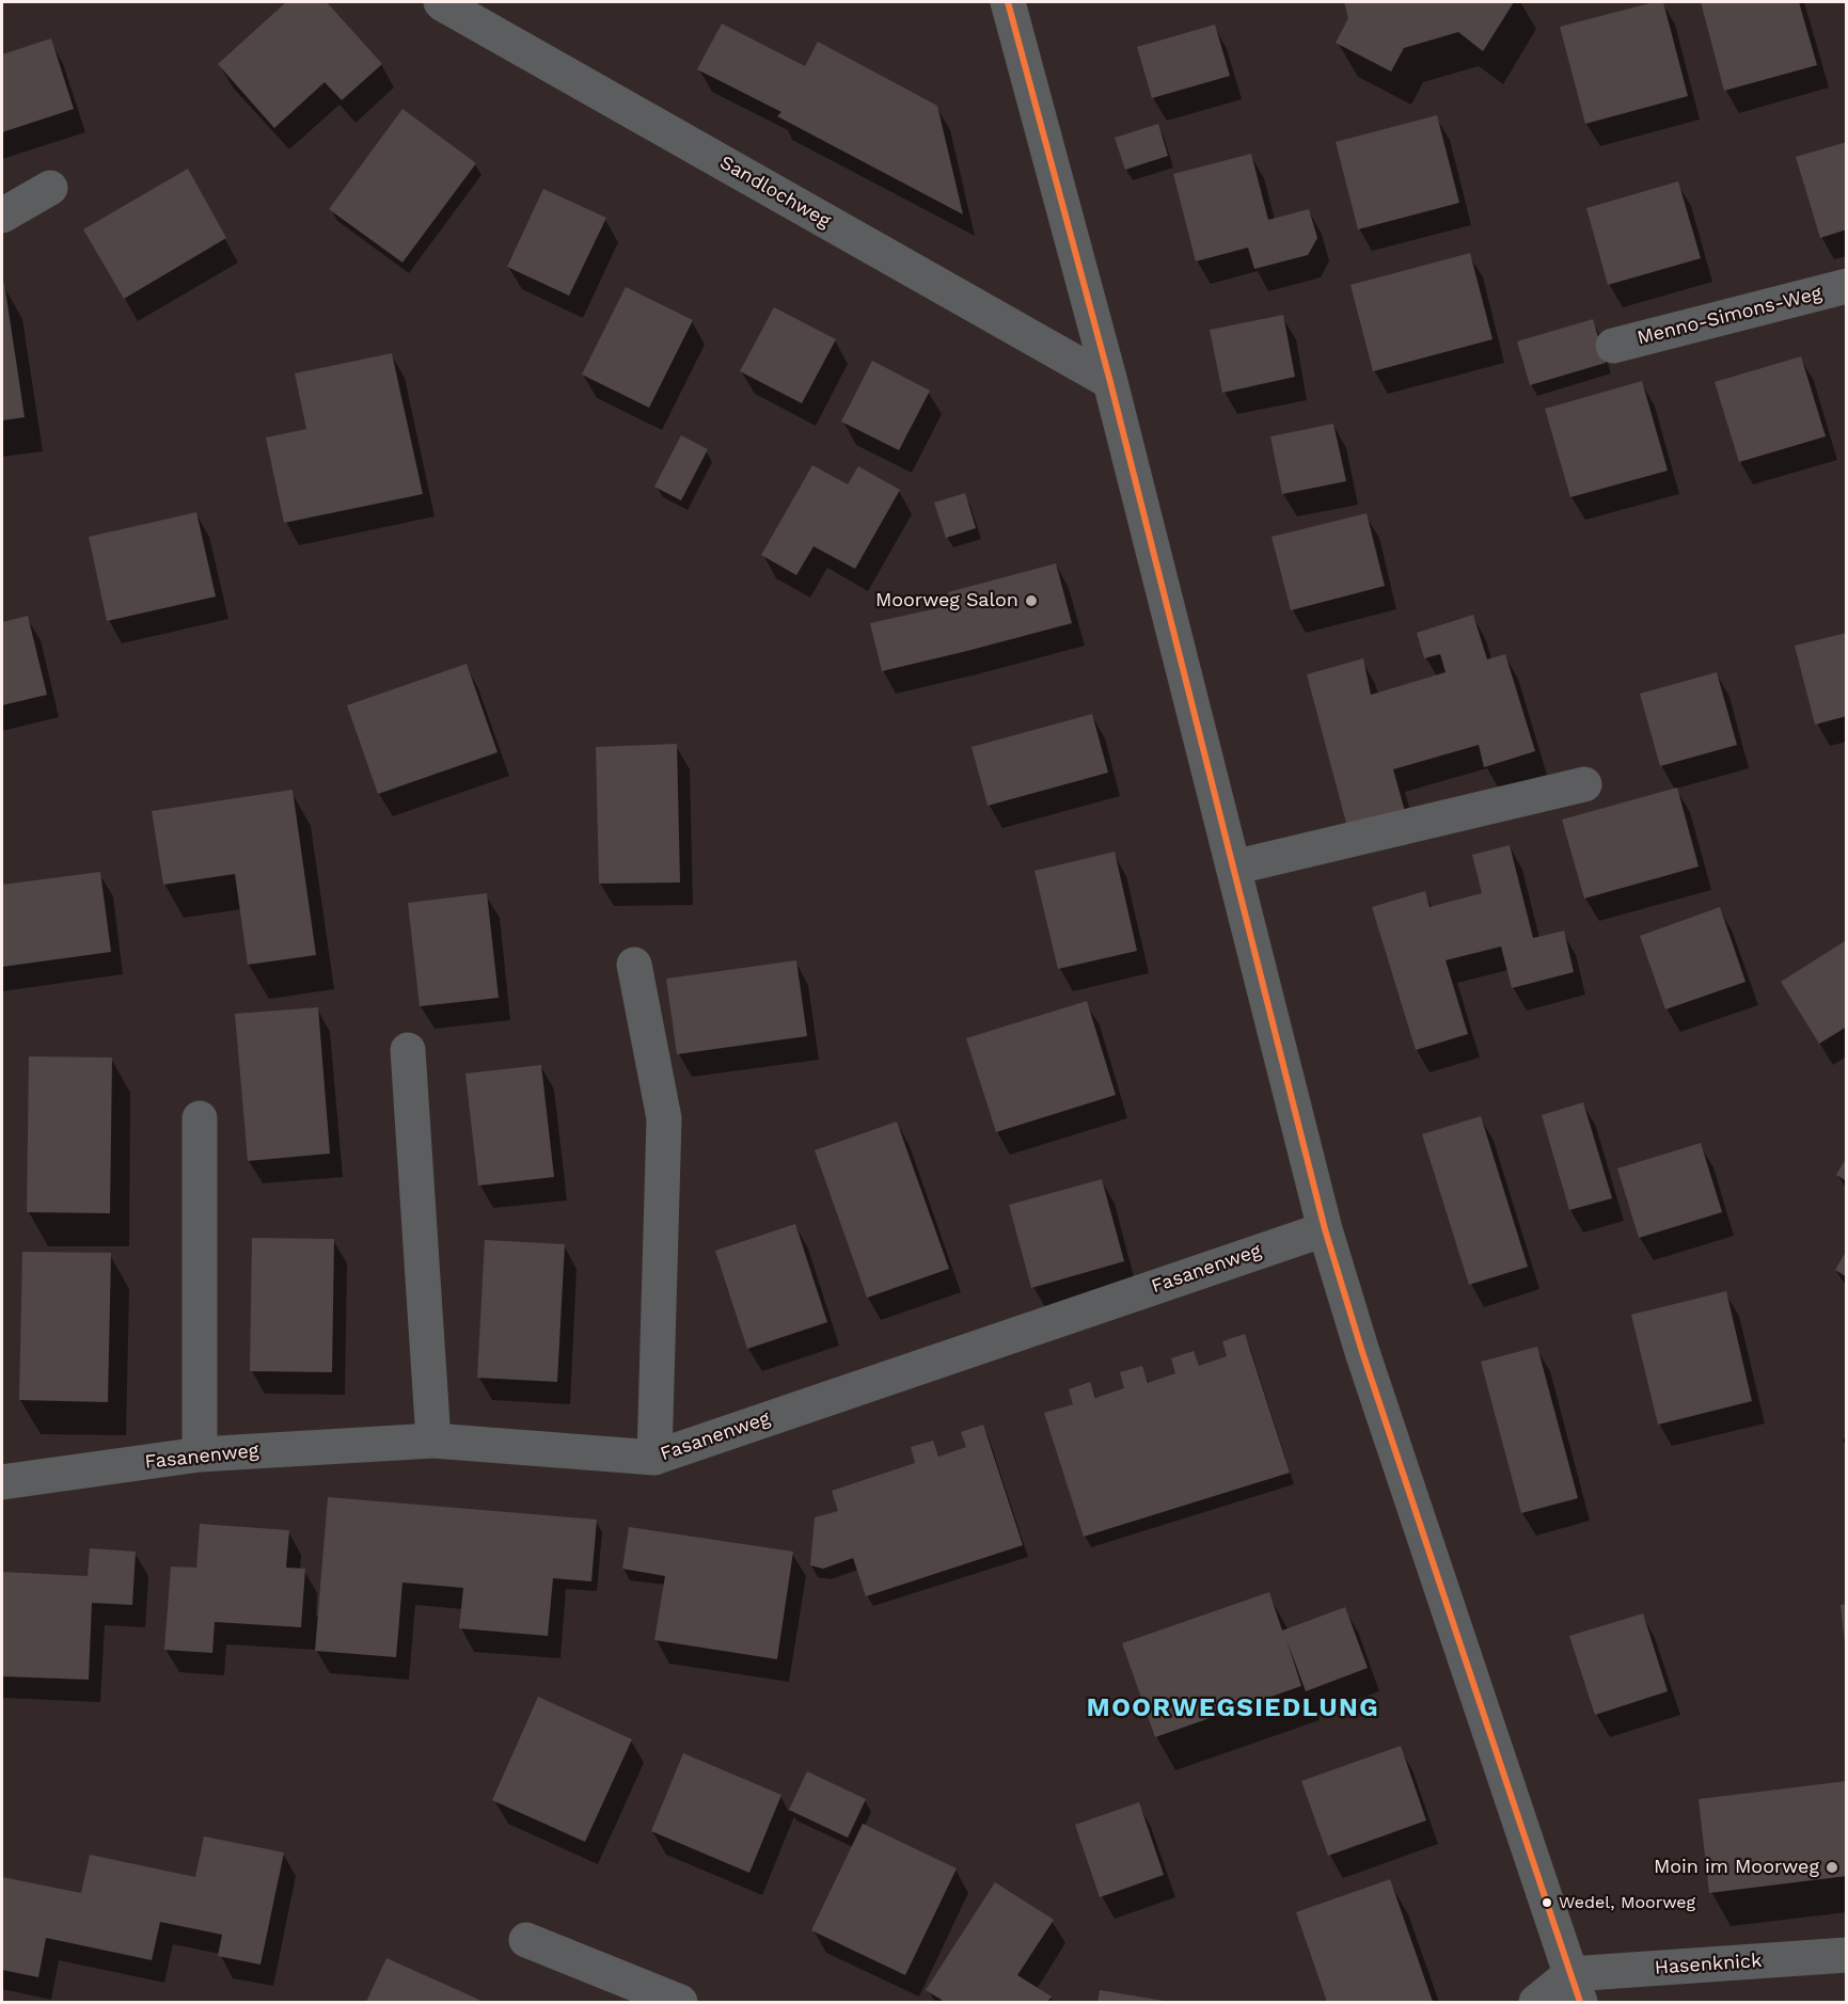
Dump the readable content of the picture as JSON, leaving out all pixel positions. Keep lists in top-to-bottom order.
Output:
{
  "streets": {
    "street": [
      "Sandlochweg",
      "Menno-Simons-Weg",
      "Fasanenweg",
      "Hasenknick"
    ]
  },
  "districts": ["MOORWEGSIEDLUNG"],
  "places": ["Moorweg Salon", "Moin im Moorweg", "Wedel, Moorweg"]
}
